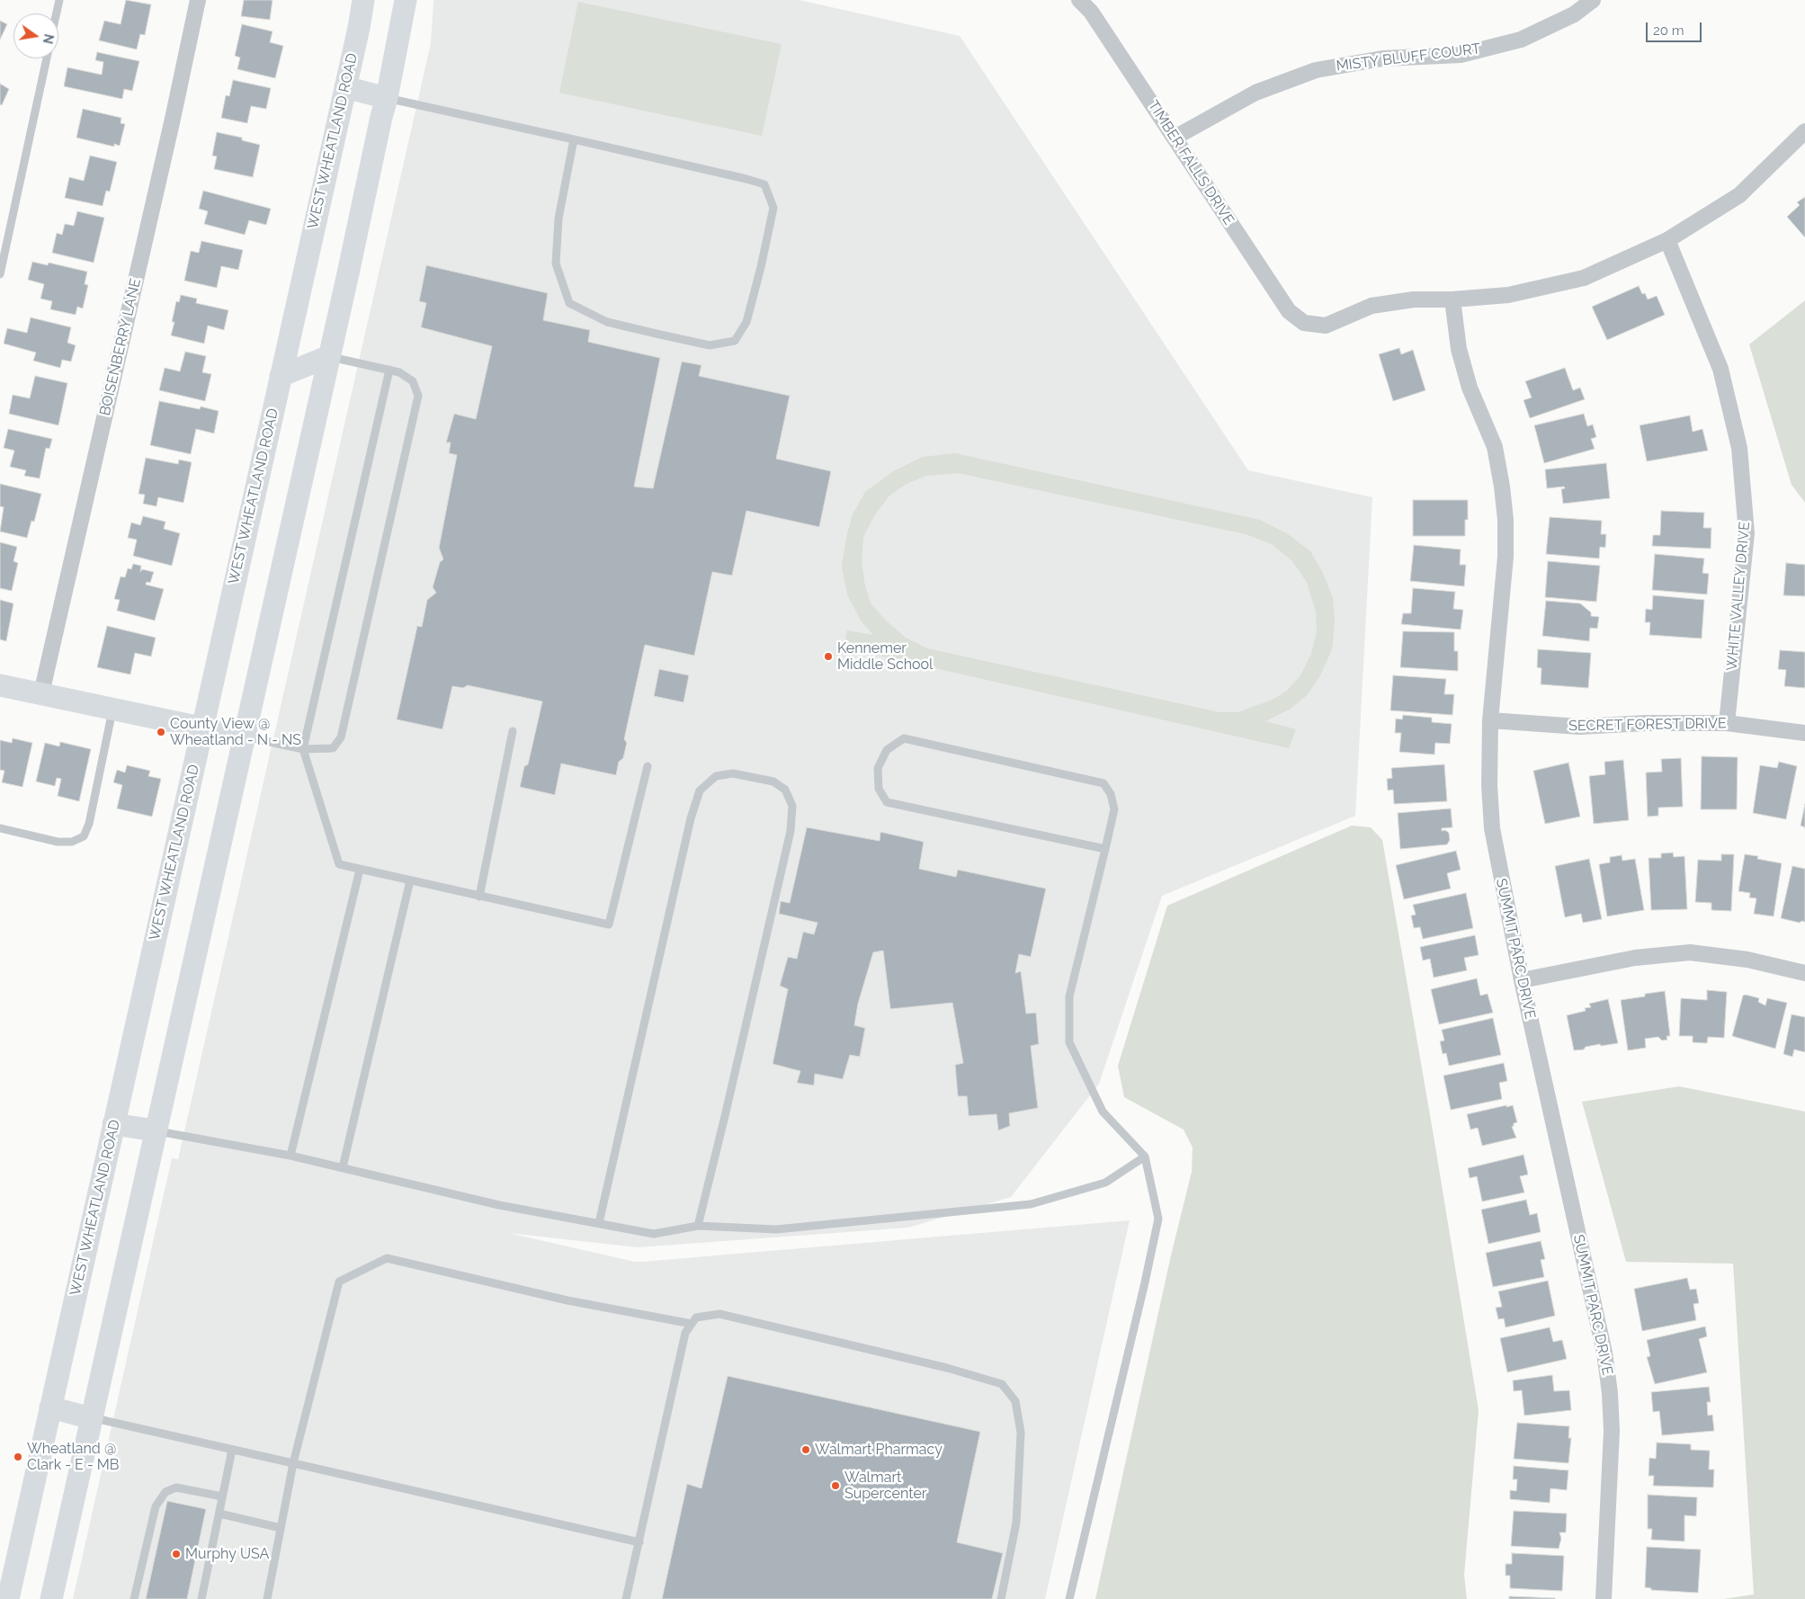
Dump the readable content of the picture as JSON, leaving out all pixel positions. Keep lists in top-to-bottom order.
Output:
{
  "streets": {
    "main road": ["WEST WHEATLAND ROAD"],
    "street": [
      "MISTY BLUFF COURT",
      "TIMBER FALLS DRIVE",
      "BOISENBERRY LANE",
      "WHITE VALLEY DRIVE",
      "SECRET FOREST DRIVE",
      "SUMMIT PARC DRIVE"
    ]
  },
  "crossings": [
    ["MISTY BLUFF COURT", "TIMBER FALLS DRIVE"],
    ["TIMBER FALLS DRIVE", "SUMMIT PARC DRIVE"],
    ["WHITE VALLEY DRIVE", "SECRET FOREST DRIVE"],
    ["SECRET FOREST DRIVE", "SUMMIT PARC DRIVE"]
  ],
  "places": [
    "Kennemer Middle School",
    "County View @ Wheatland - N - NS",
    "Walmart Pharmacy",
    "Wheatland @ Clark - E - MB",
    "Walmart Supercenter",
    "Murphy USA"
  ],
  "scale_bar": "20 m",
  "north": "right"
}
